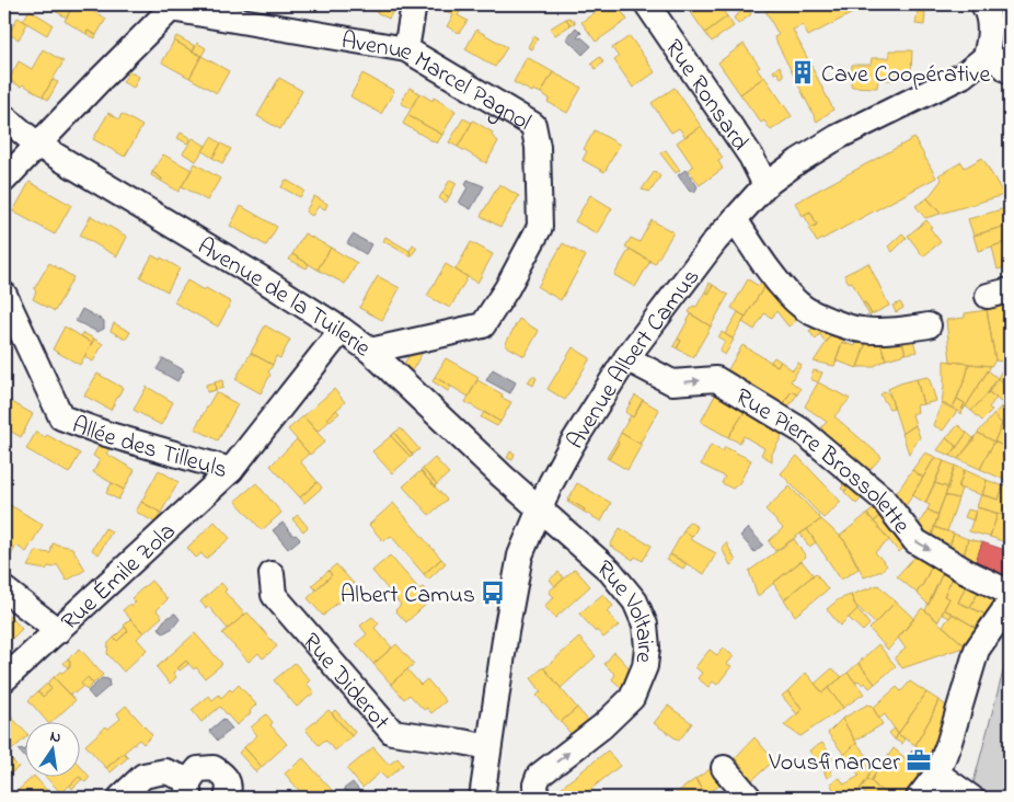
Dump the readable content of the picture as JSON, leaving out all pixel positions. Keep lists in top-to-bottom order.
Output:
{
  "streets": {
    "street": [
      "Avenue Marcel Pagnol",
      "Rue Ronsard",
      "Avenue de la Tuilerie",
      "Avenue Albert Camus",
      "Allée des Tilleuls",
      "Rue Pierre Brossolette",
      "Rue Émile Zola",
      "Rue Voltaire",
      "Rue Diderot"
    ]
  },
  "crossings": [
    ["Avenue Marcel Pagnol", "Avenue de la Tuilerie"],
    ["Rue Ronsard", "Avenue Albert Camus"],
    ["Avenue de la Tuilerie", "Avenue Albert Camus"],
    ["Avenue de la Tuilerie", "Allée des Tilleuls"],
    ["Avenue de la Tuilerie", "Rue Voltaire"],
    ["Avenue Albert Camus", "Rue Pierre Brossolette"],
    ["Avenue Albert Camus", "Rue Voltaire"],
    ["Avenue Albert Camus", "Rue Diderot"],
    ["Allée des Tilleuls", "Rue Émile Zola"]
  ],
  "places": {
    "building": ["Cave Coopérative"],
    "bus stop": ["Albert Camus"],
    "office": ["Vousfinancer"]
  },
  "north": "top"
}
